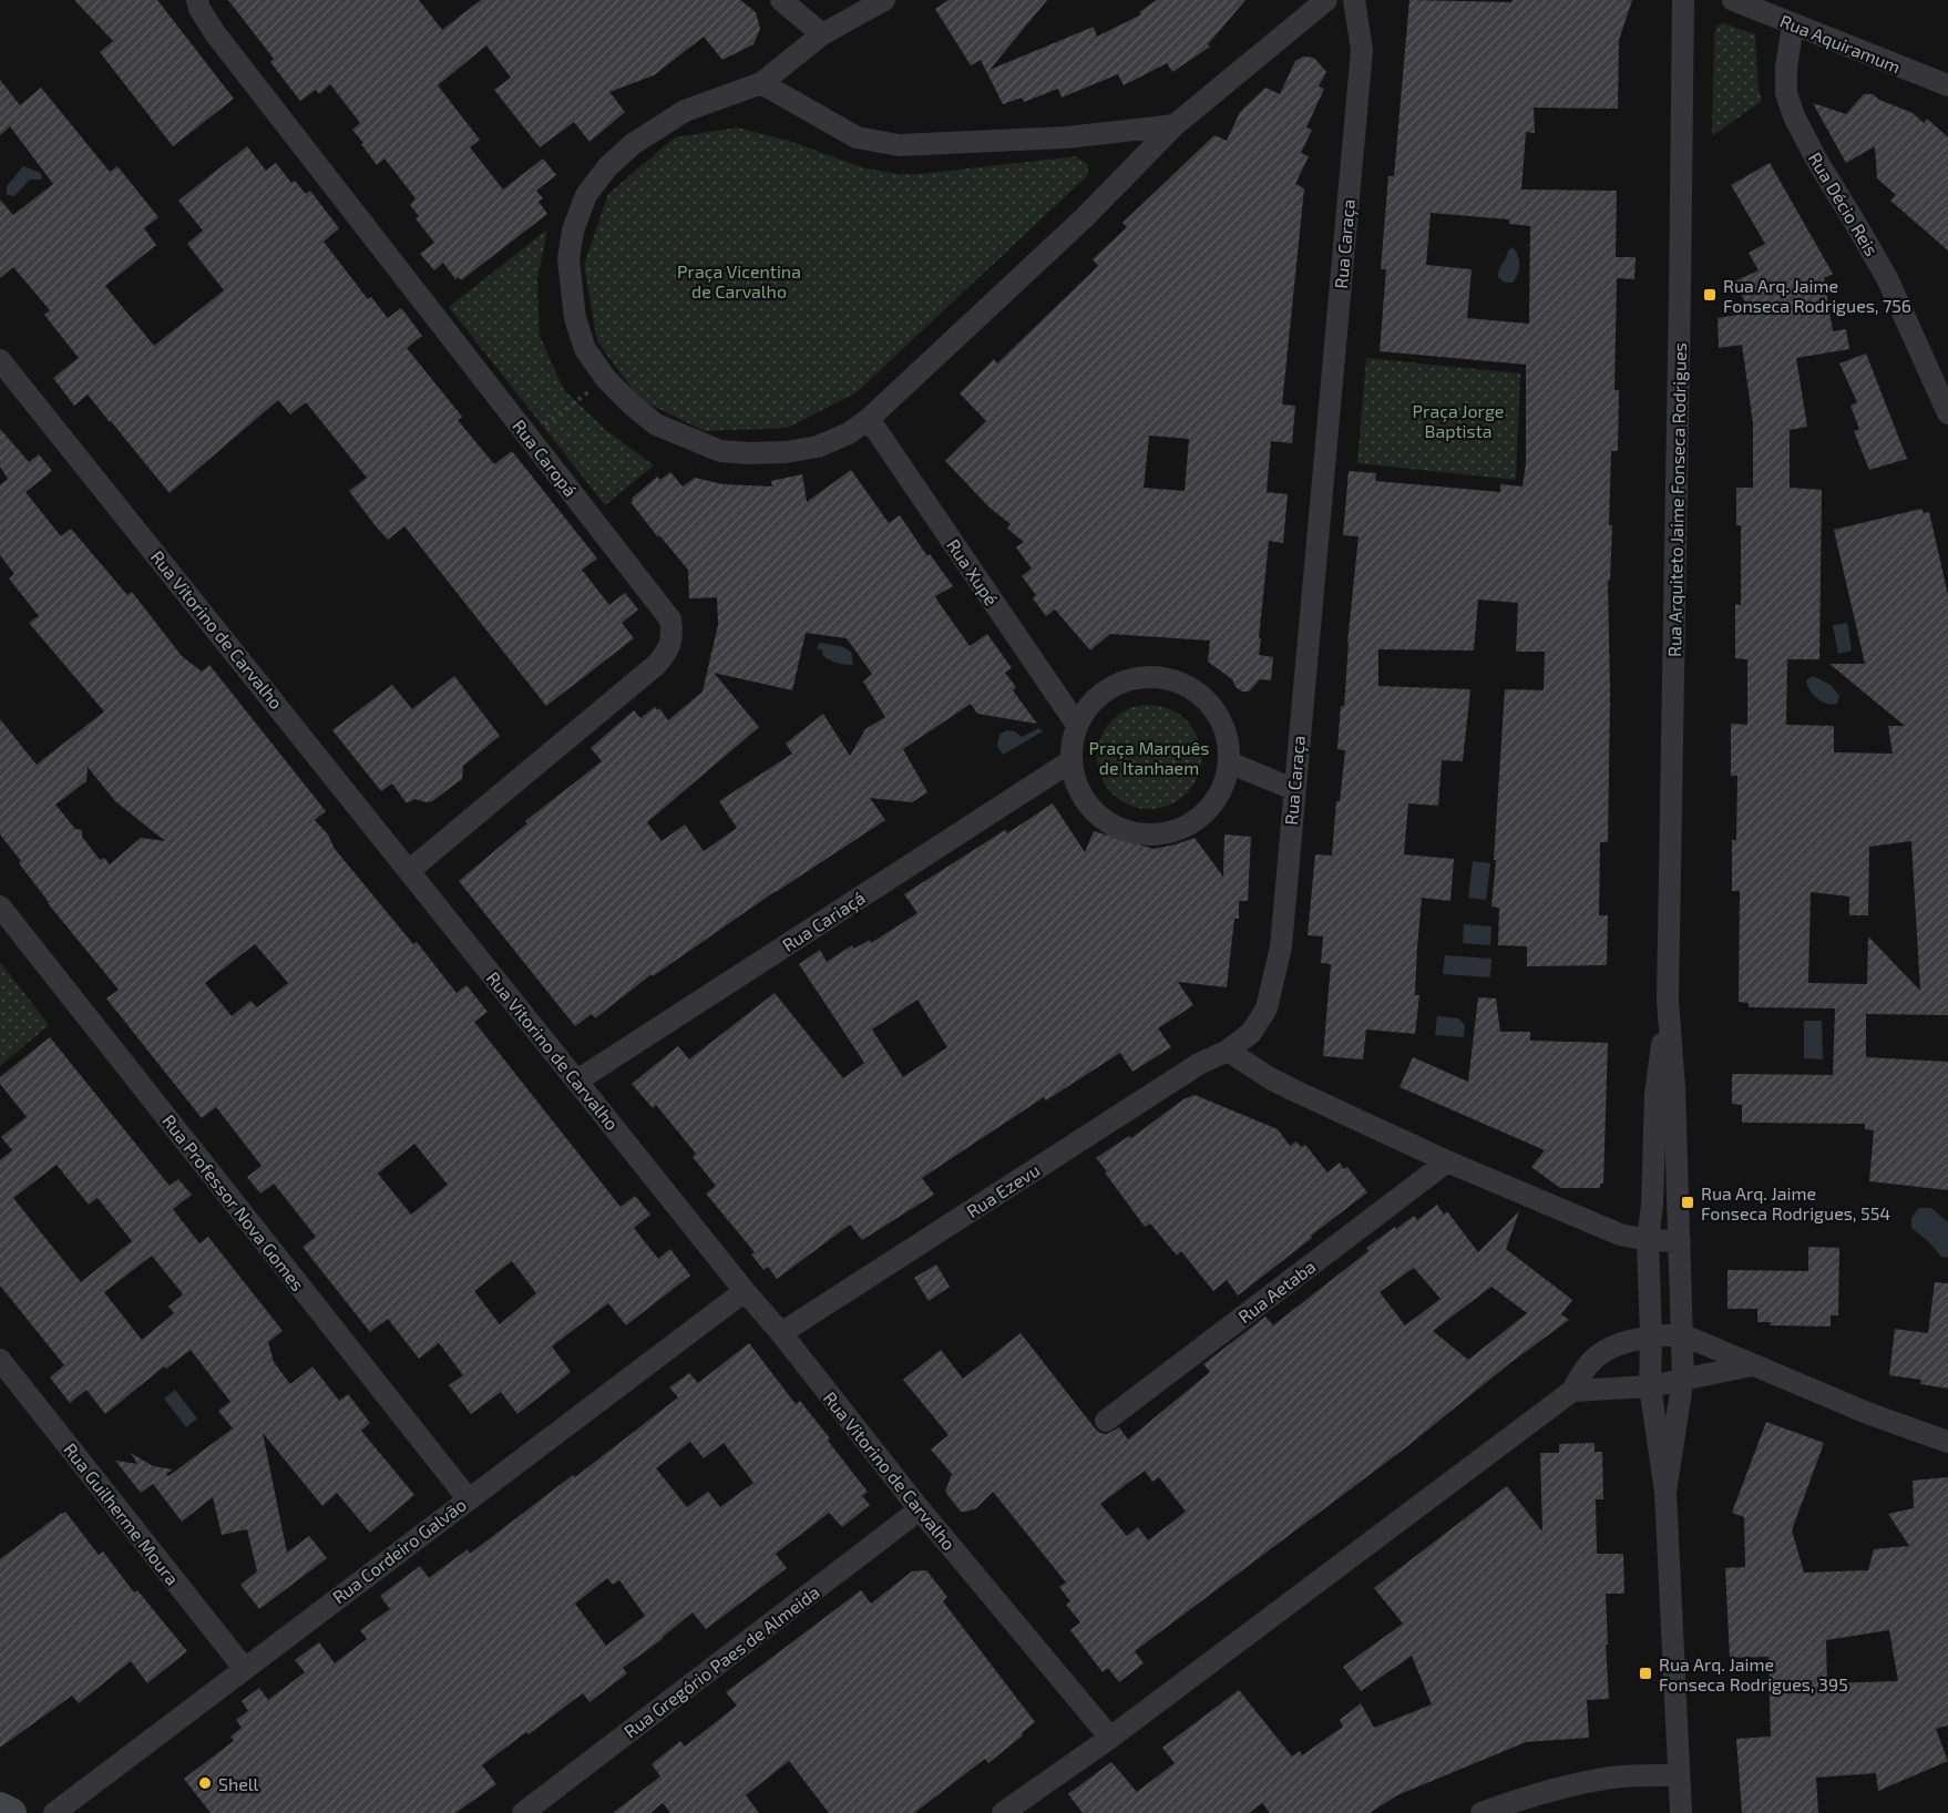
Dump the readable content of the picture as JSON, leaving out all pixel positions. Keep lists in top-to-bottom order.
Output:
{
  "streets": {
    "street": [
      "Rua Aquiramum",
      "Rua Décio Reis",
      "Rua Caraça",
      "Rua Caropá",
      "Rua Arquiteto Jaime Fonseca Rodrigues",
      "Rua Xupé",
      "Rua Vitorino de Carvalho",
      "Rua Cariaçá",
      "Rua Ezevu",
      "Rua Professor Nova Gomes",
      "Rua Aetaba",
      "Rua Guilherme Moura",
      "Rua Cordeiro Galvão",
      "Rua Gregório Paes de Almeida"
    ]
  },
  "crossings": [
    ["Rua Aquiramum", "Rua Décio Reis"],
    ["Rua Caraça", "Rua Ezevu"],
    ["Rua Caropá", "Rua Vitorino de Carvalho"],
    ["Rua Xupé", "Rua Cariaçá"],
    ["Rua Vitorino de Carvalho", "Rua Cariaçá"],
    ["Rua Vitorino de Carvalho", "Rua Ezevu"],
    ["Rua Vitorino de Carvalho", "Rua Cordeiro Galvão"],
    ["Rua Vitorino de Carvalho", "Rua Gregório Paes de Almeida"],
    ["Rua Professor Nova Gomes", "Rua Cordeiro Galvão"],
    ["Rua Guilherme Moura", "Rua Cordeiro Galvão"]
  ],
  "parks": ["Praça Vicentina de Carvalho", "Praça Jorge Baptista", "Praça Marquês de Itanhaem"],
  "places": {
    "transit": ["Rua Arq. Jaime Fonseca Rodrigues, 756", "Rua Arq. Jaime Fonseca Rodrigues, 554", "Rua Arq. Jaime Fonseca Rodrigues, 395"],
    "other": ["Shell"]
  }
}
